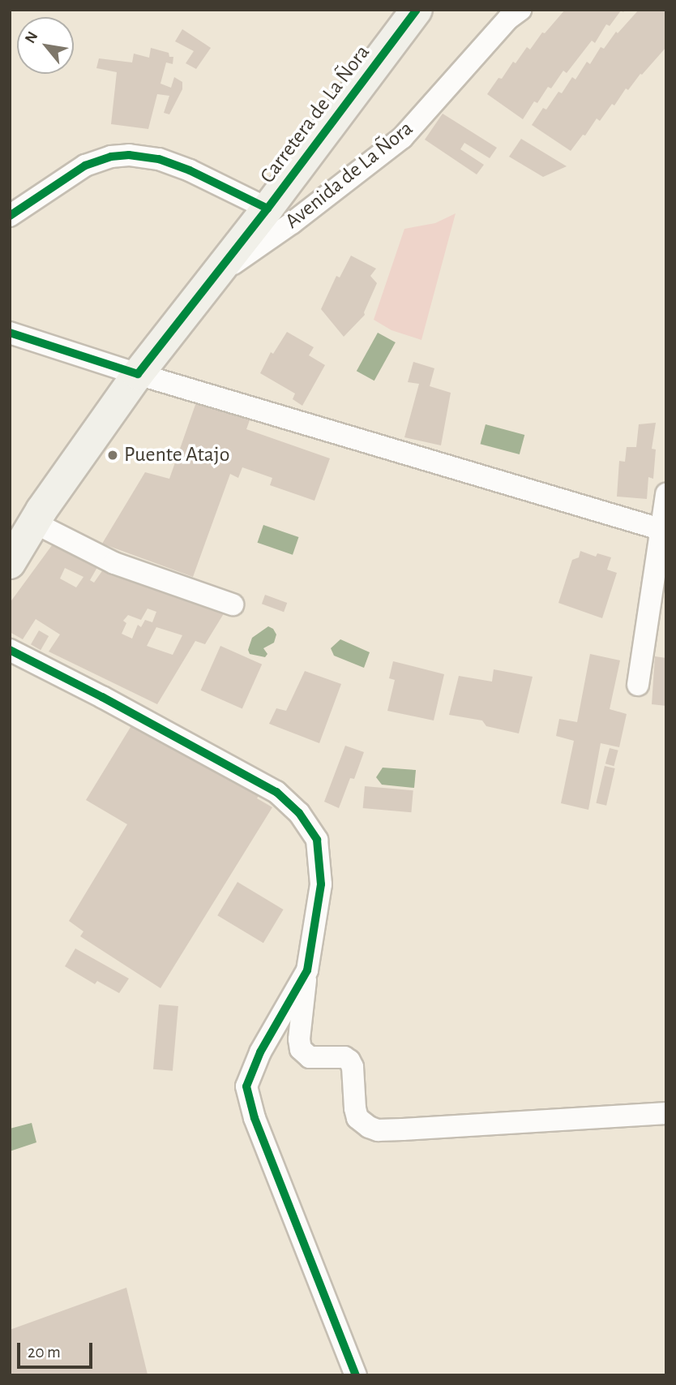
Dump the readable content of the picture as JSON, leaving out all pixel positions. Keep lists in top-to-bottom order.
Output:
{
  "streets": {
    "main road": ["Carretera de La Ñora"],
    "street": ["Avenida de La Ñora"]
  },
  "crossings": [
    ["Carretera de La Ñora", "Avenida de La Ñora"]
  ],
  "places": ["Puente Atajo"],
  "scale_bar": "20 m",
  "north": "top left"
}
